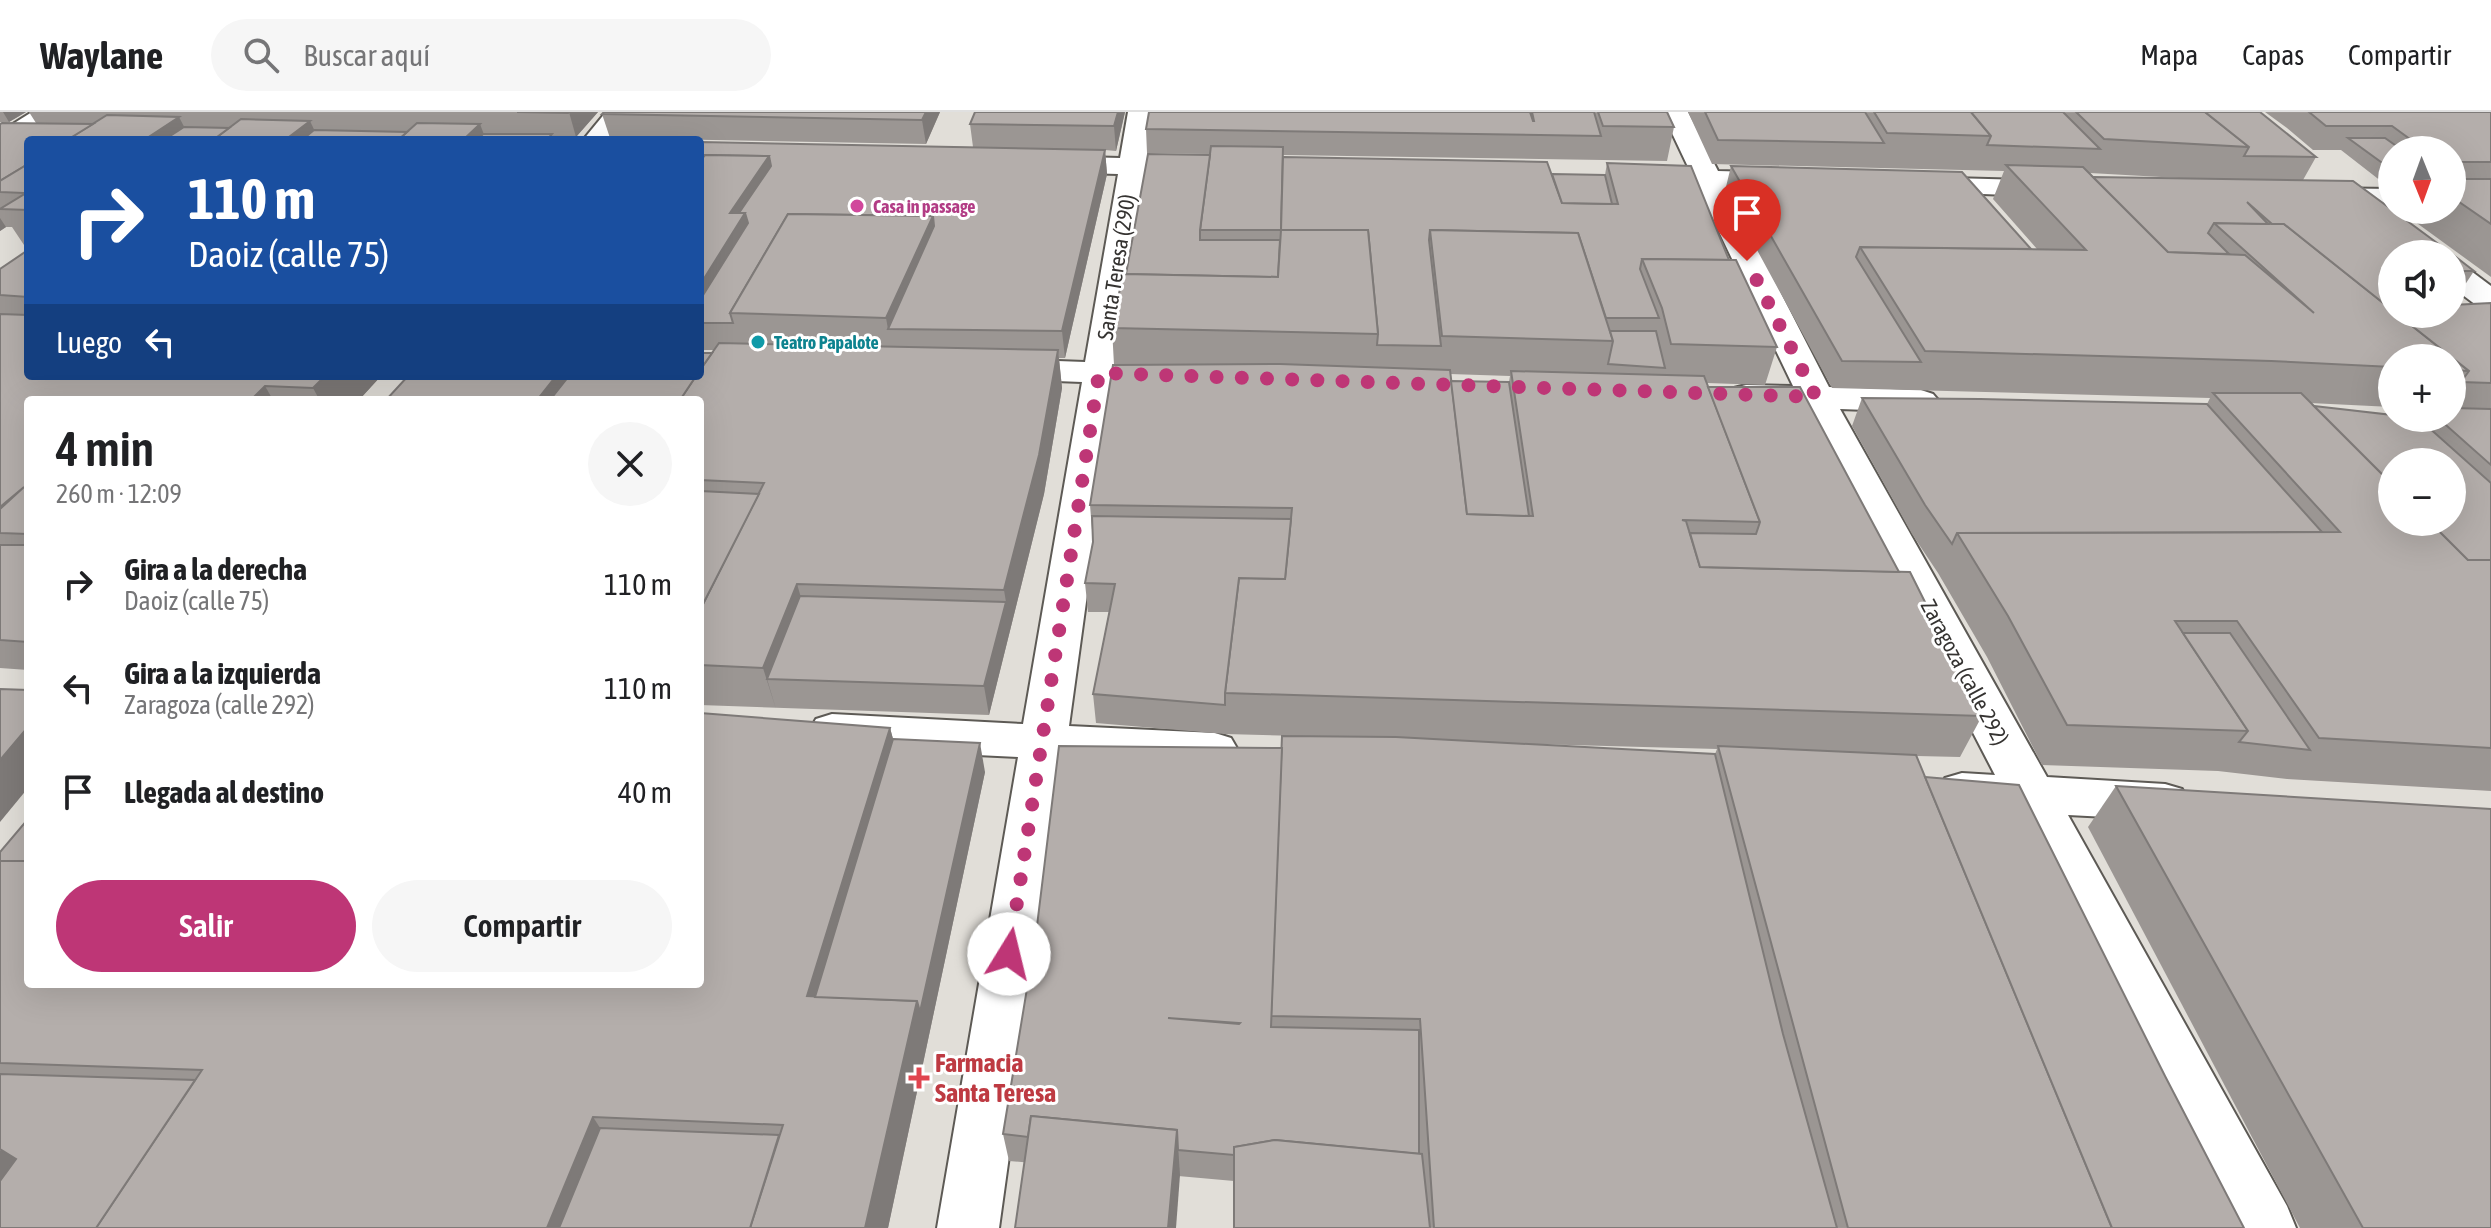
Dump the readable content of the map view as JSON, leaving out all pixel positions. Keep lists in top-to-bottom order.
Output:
{
  "streets": {
    "street": ["Santa Teresa (290)", "Zaragoza (calle 292)"]
  },
  "places": {
    "other": ["Casa in passage", "Teatro Papalote"],
    "health": ["Farmacia Santa Teresa"]
  },
  "north": "bottom",
  "page": {
    "header": "Waylane",
    "search": "Buscar aquí",
    "nav": ["Mapa", "Capas", "Compartir"],
    "map_buttons": ["+", "−"],
    "turn": ["110 m", "Daoiz (calle 75)"],
    "then": "Luego",
    "heading": ["4 min", "260 m · 12:09"],
    "list": [
      {
        "name": "Gira a la derecha",
        "note": "Daoiz (calle 75)",
        "value": "110 m"
      },
      {
        "name": "Gira a la izquierda",
        "note": "Zaragoza (calle 292)",
        "value": "110 m"
      },
      {
        "name": "Llegada al destino",
        "value": "40 m"
      }
    ],
    "buttons": ["Salir", "Compartir"]
  }
}
